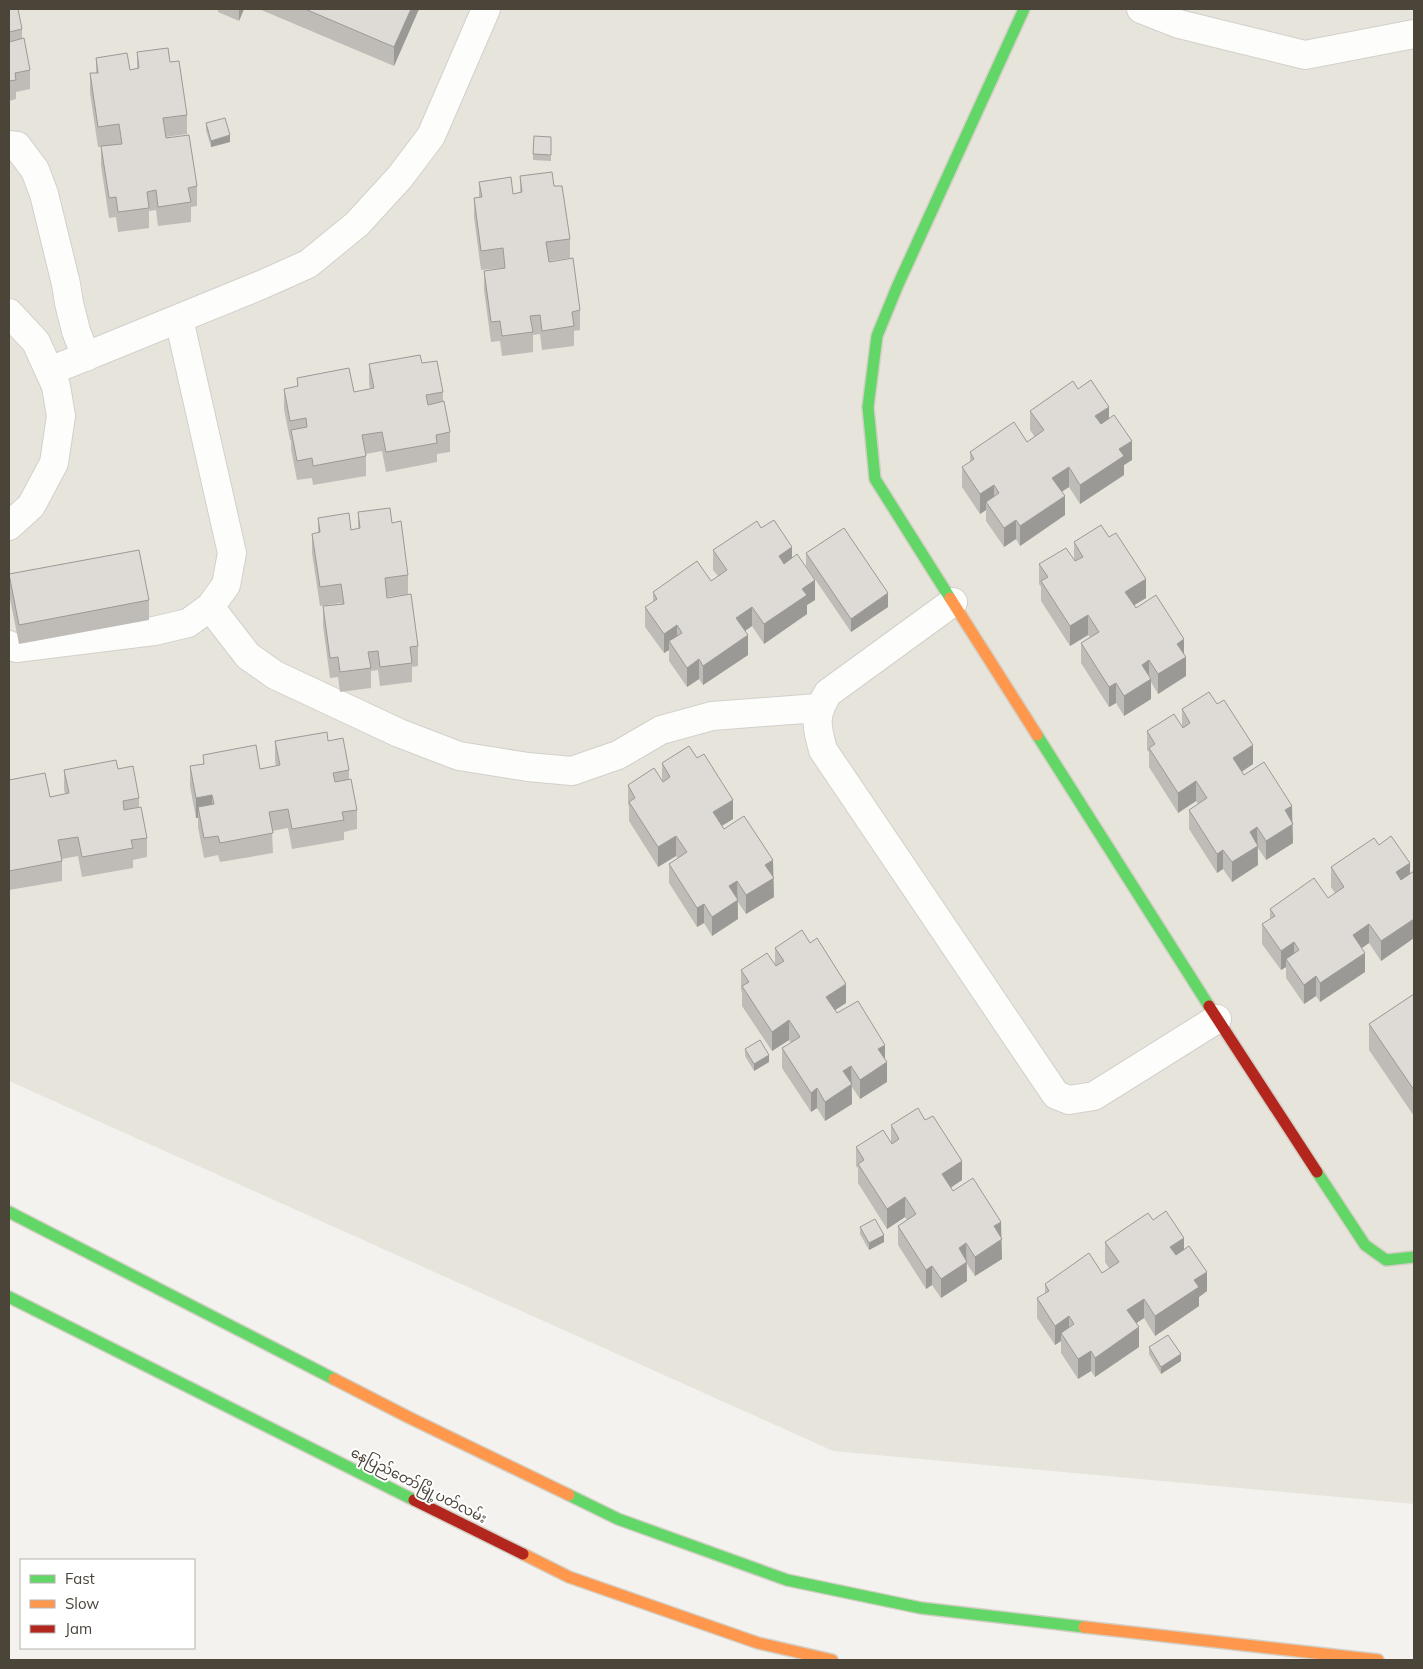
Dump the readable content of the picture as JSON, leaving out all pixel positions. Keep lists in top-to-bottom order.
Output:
{
  "streets": {
    "main road": ["နေပြည်တော်မြို့ပတ်လမ်း"]
  },
  "legend": ["Fast", "Slow", "Jam"]
}
